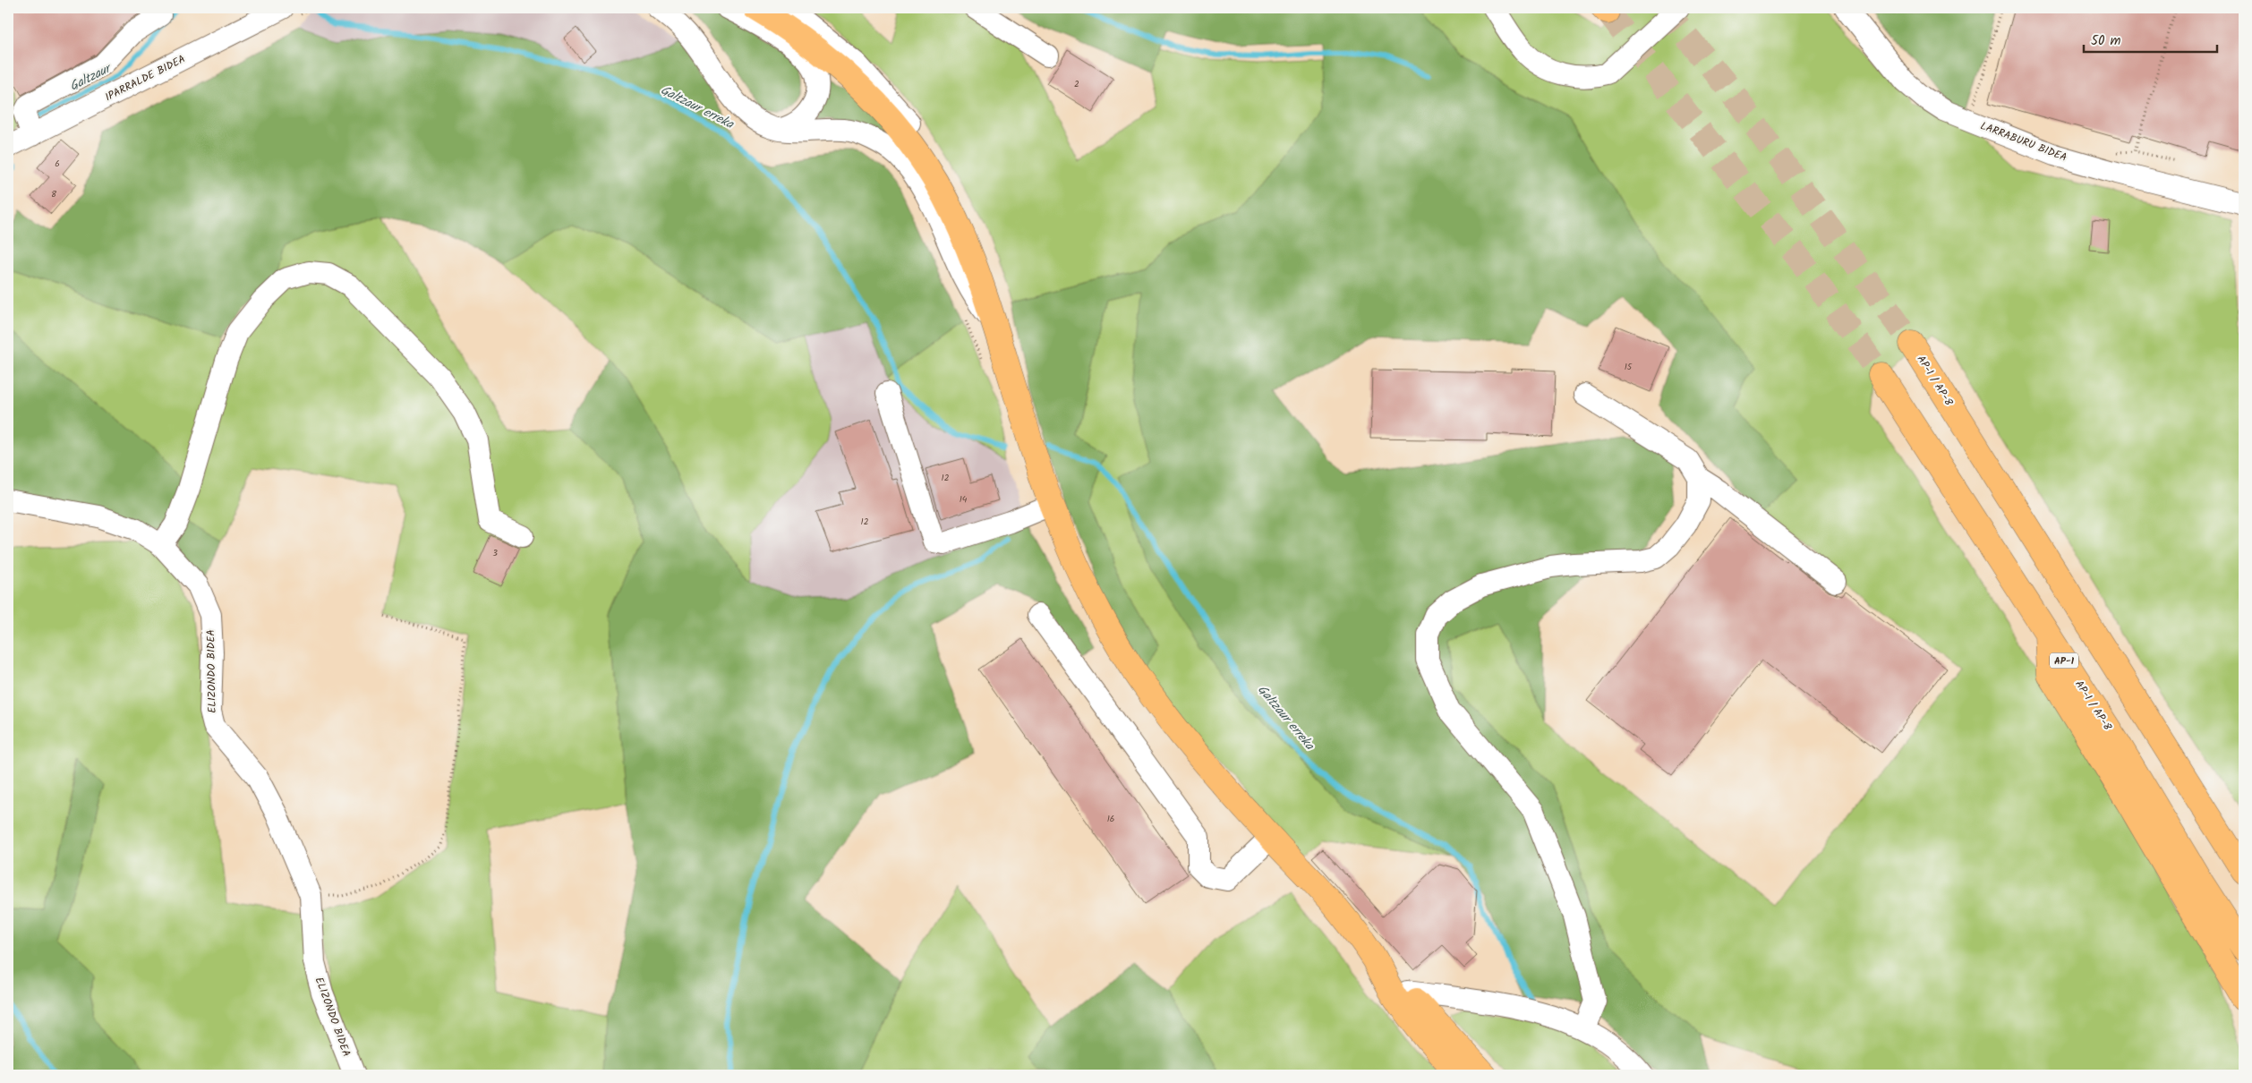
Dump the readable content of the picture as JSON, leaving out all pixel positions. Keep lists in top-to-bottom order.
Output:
{
  "streets": {
    "main road": ["AP-1 / AP-8", "AP-1"],
    "street": ["IPARRALDE BIDEA", "LARRABURU BIDEA", "ELIZONDO BIDEA"]
  },
  "water": ["Galtzaur", "Galtzaur erreka"],
  "house_numbers": [
    "2",
    "6",
    "8",
    "15",
    "12",
    "14",
    "12",
    "3",
    "16"
  ],
  "scale_bar": "50 m"
}
